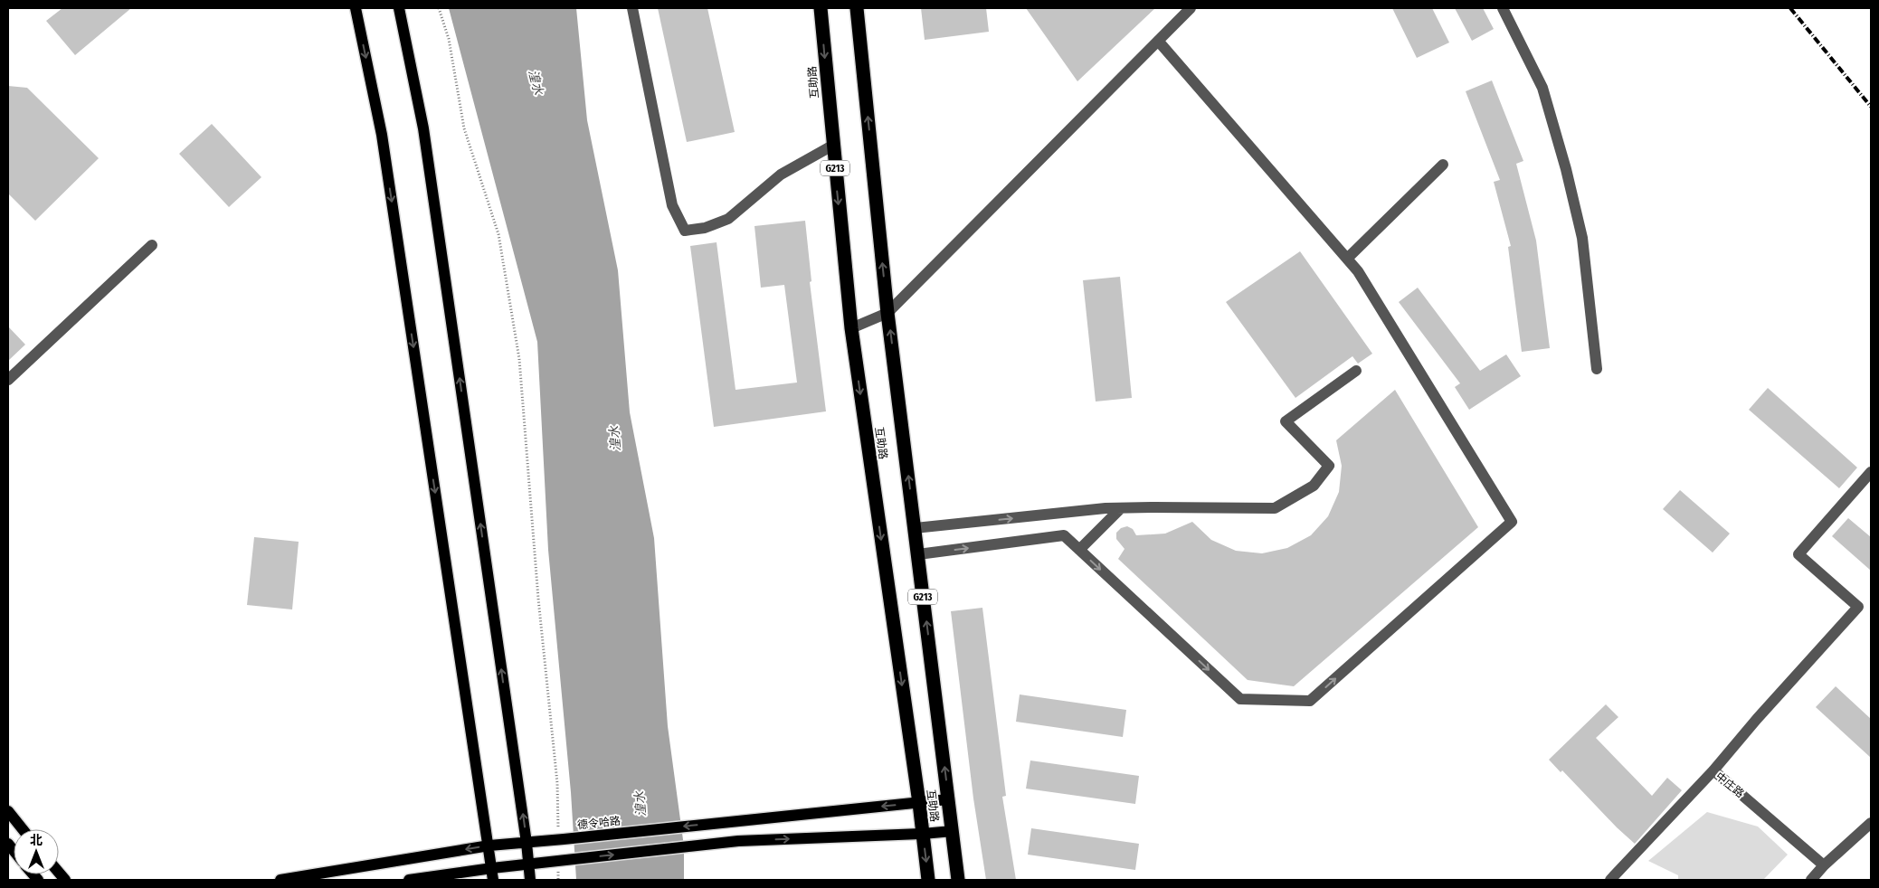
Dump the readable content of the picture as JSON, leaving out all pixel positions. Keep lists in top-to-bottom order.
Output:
{
  "streets": {
    "highway": ["互助路", "G213"],
    "main road": ["德令哈路"],
    "street": ["中庄路"]
  },
  "crossings": [
    ["互助路", "德令哈路"]
  ],
  "water": ["湟水"],
  "north": "top"
}
